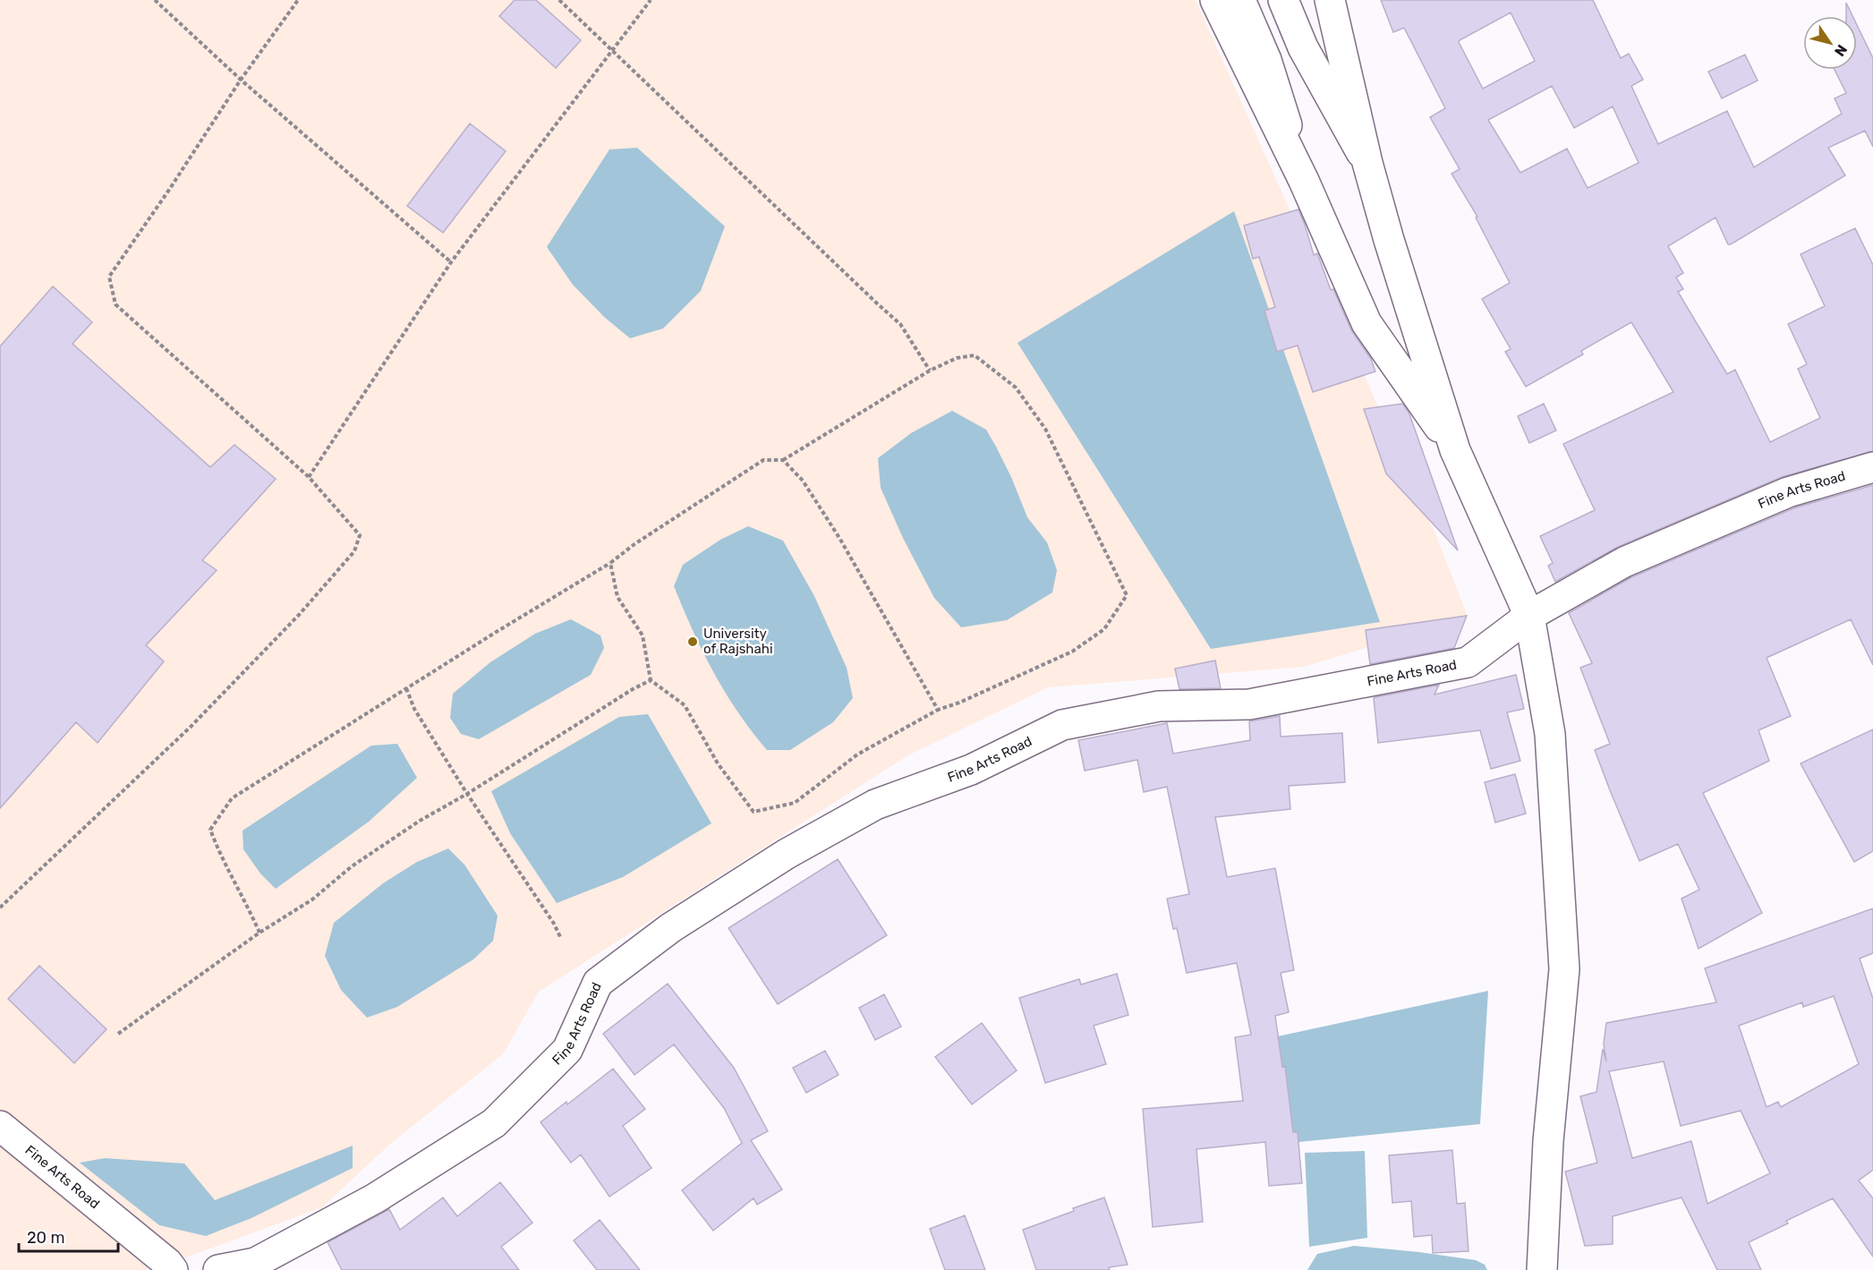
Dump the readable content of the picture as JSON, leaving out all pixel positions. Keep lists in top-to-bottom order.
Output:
{
  "streets": {
    "street": ["Fine Arts Road"]
  },
  "places": ["University of Rajshahi"],
  "scale_bar": "20 m",
  "north": "bottom right"
}
